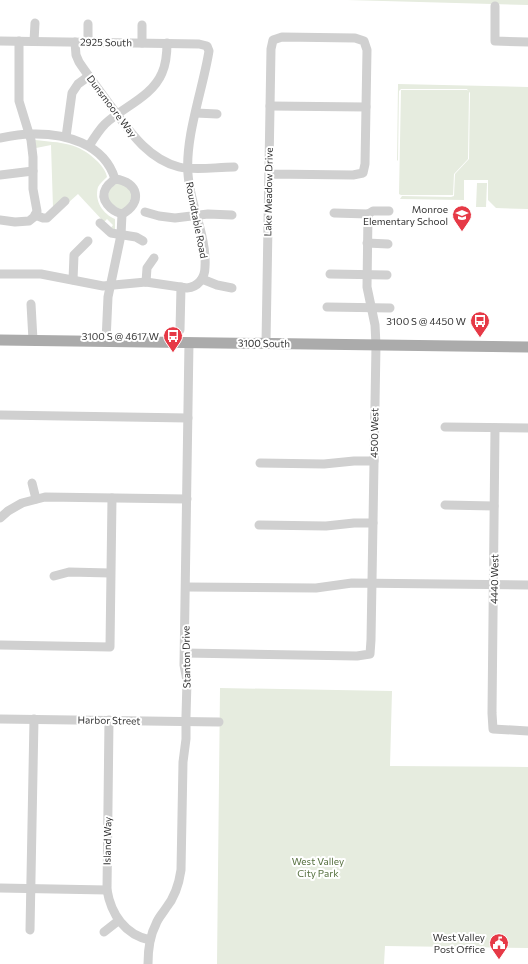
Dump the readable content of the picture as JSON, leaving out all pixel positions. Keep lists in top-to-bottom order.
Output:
{
  "streets": {
    "main road": ["3100 South"],
    "street": [
      "2925 South",
      "Dunsmoore Way",
      "Lake Meadow Drive",
      "Roundtable Road",
      "4500 West",
      "4440 West",
      "Stanton Drive",
      "Harbor Street",
      "Island Way"
    ]
  },
  "crossings": [
    ["2925 South", "Dunsmoore Way"],
    ["2925 South", "Roundtable Road"],
    ["Dunsmoore Way", "Roundtable Road"],
    ["Lake Meadow Drive", "3100 South"],
    ["3100 South", "4500 West"],
    ["3100 South", "Stanton Drive"],
    ["4500 West", "Stanton Drive"],
    ["Stanton Drive", "Harbor Street"],
    ["Stanton Drive", "Island Way"],
    ["Harbor Street", "Island Way"]
  ],
  "parks": ["West Valley City Park"],
  "places": {
    "school or university": ["Monroe Elementary School"],
    "bus stop": ["3100 S @ 4450 W", "3100 S @ 4617 W"],
    "public building": ["West Valley Post Office"]
  }
}
